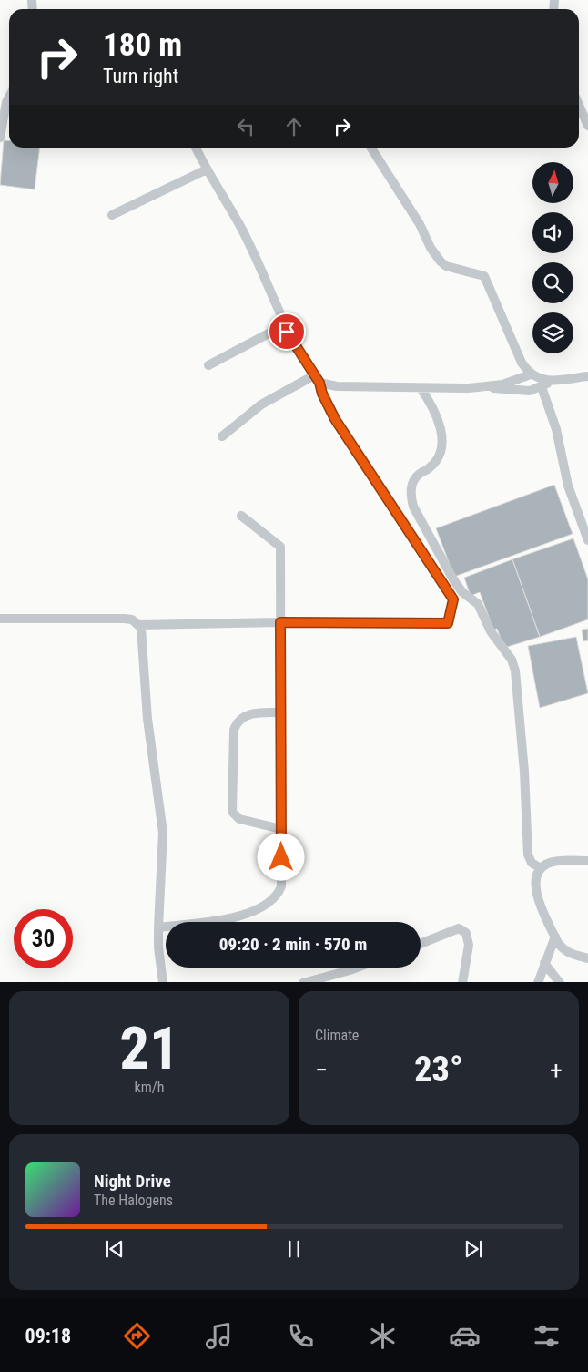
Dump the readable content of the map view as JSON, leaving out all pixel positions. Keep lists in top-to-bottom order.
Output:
{
  "north": "top",
  "page": {
    "turn": ["180 m", "Turn right"],
    "limit": "30",
    "trip": "09:20 · 2 min · 570 m",
    "tile": [
      ["21", "km/h"],
      "Climate"
    ],
    "heat": ["−", "23°", "+"],
    "song": ["Night Drive", "The Halogens"],
    "tabs": "09:18"
  }
}
